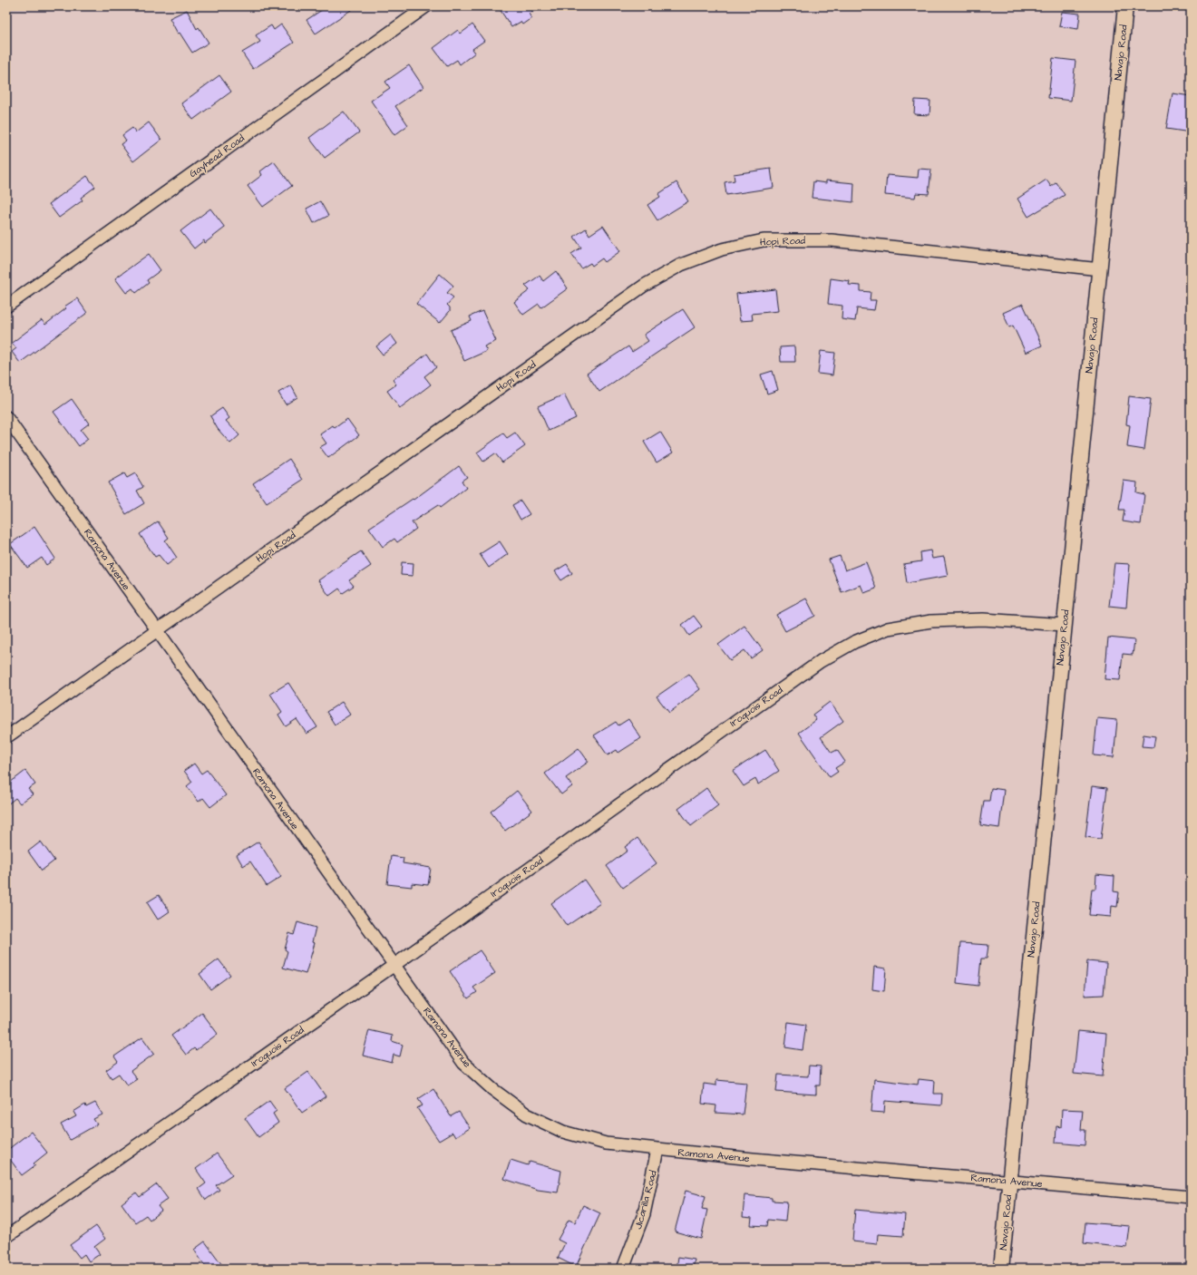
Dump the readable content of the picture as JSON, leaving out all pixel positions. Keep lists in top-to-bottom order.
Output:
{
  "streets": {
    "main road": ["Navajo Road"],
    "street": [
      "Gayhead Road",
      "Hopi Road",
      "Ramona Avenue",
      "Iroquois Road",
      "Jicarilla Road"
    ]
  },
  "crossings": [
    ["Navajo Road", "Hopi Road"],
    ["Navajo Road", "Ramona Avenue"],
    ["Navajo Road", "Iroquois Road"],
    ["Hopi Road", "Ramona Avenue"],
    ["Ramona Avenue", "Iroquois Road"],
    ["Ramona Avenue", "Jicarilla Road"]
  ]
}
